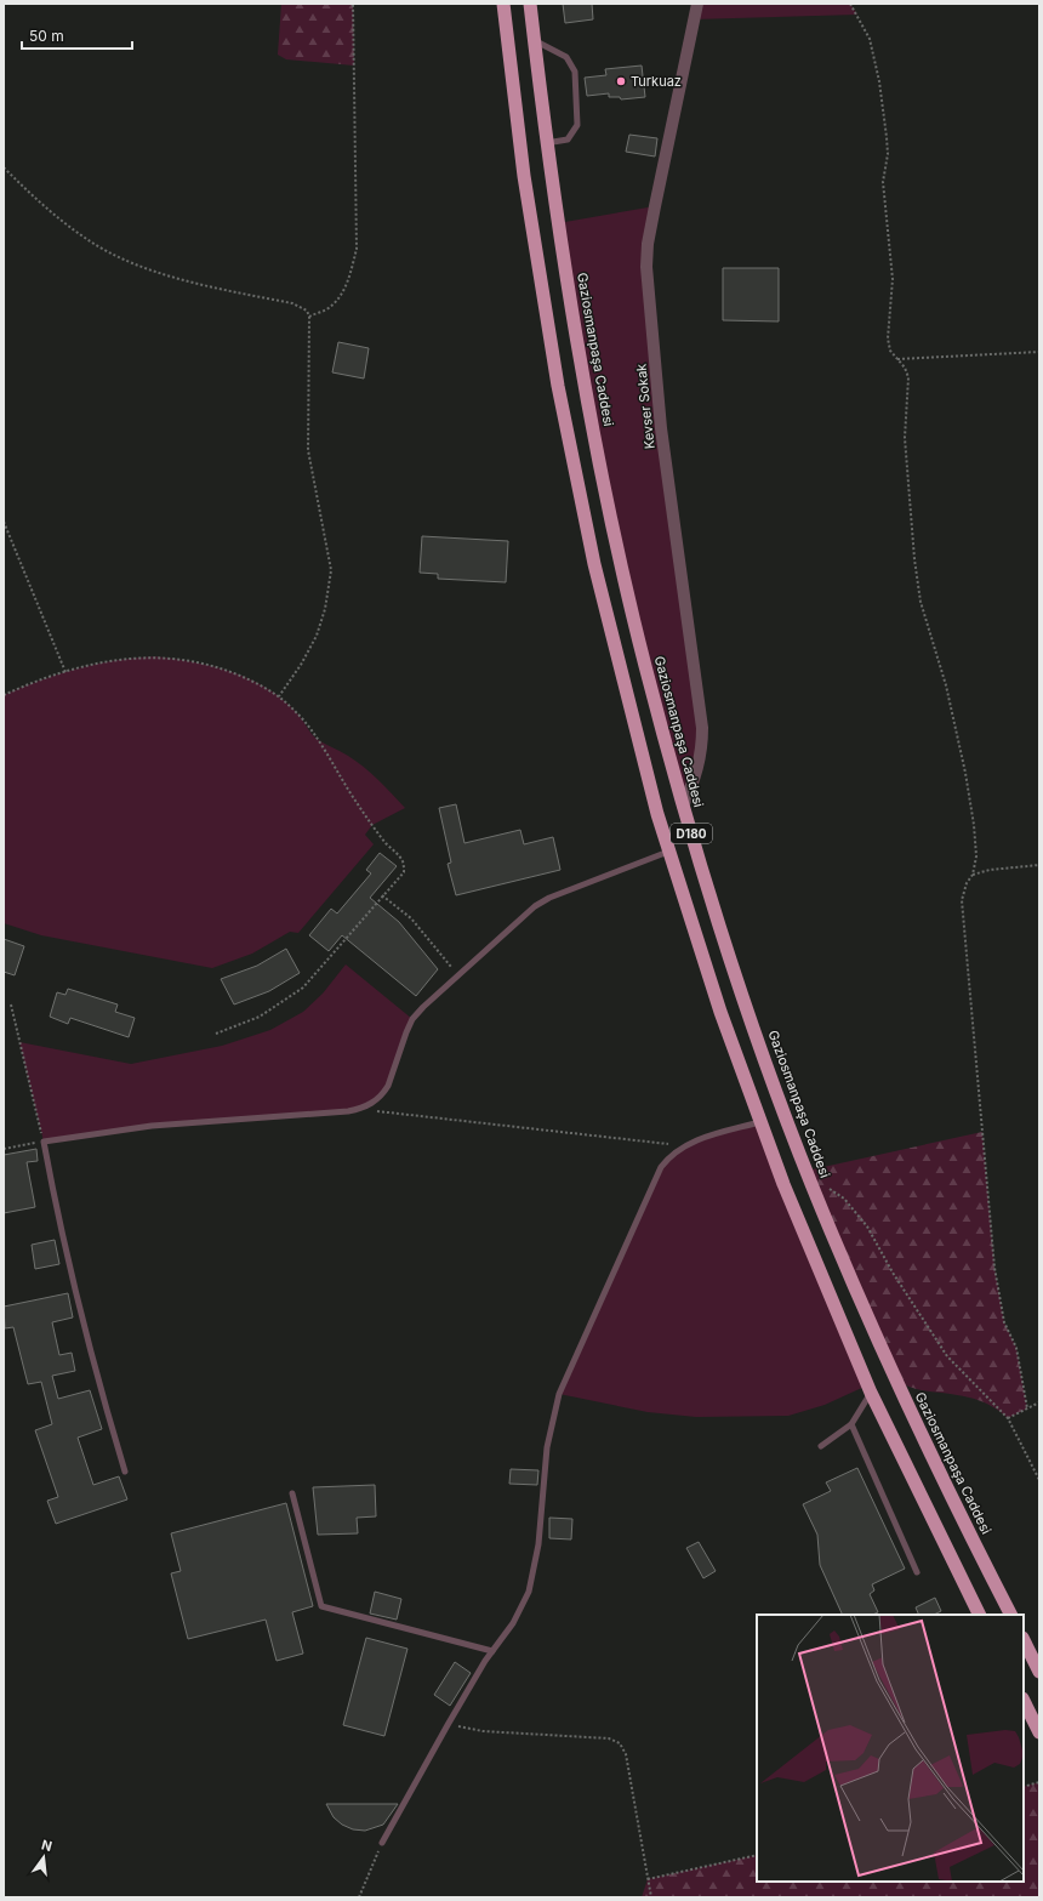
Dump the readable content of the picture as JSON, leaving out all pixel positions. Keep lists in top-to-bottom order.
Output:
{
  "streets": {
    "highway": ["Gaziosmanpaşa Caddesi", "D180"],
    "street": ["Kevser Sokak"]
  },
  "crossings": [
    ["Gaziosmanpaşa Caddesi", "Kevser Sokak"]
  ],
  "places": ["Turkuaz"],
  "scale_bar": "50 m",
  "north": "top"
}
